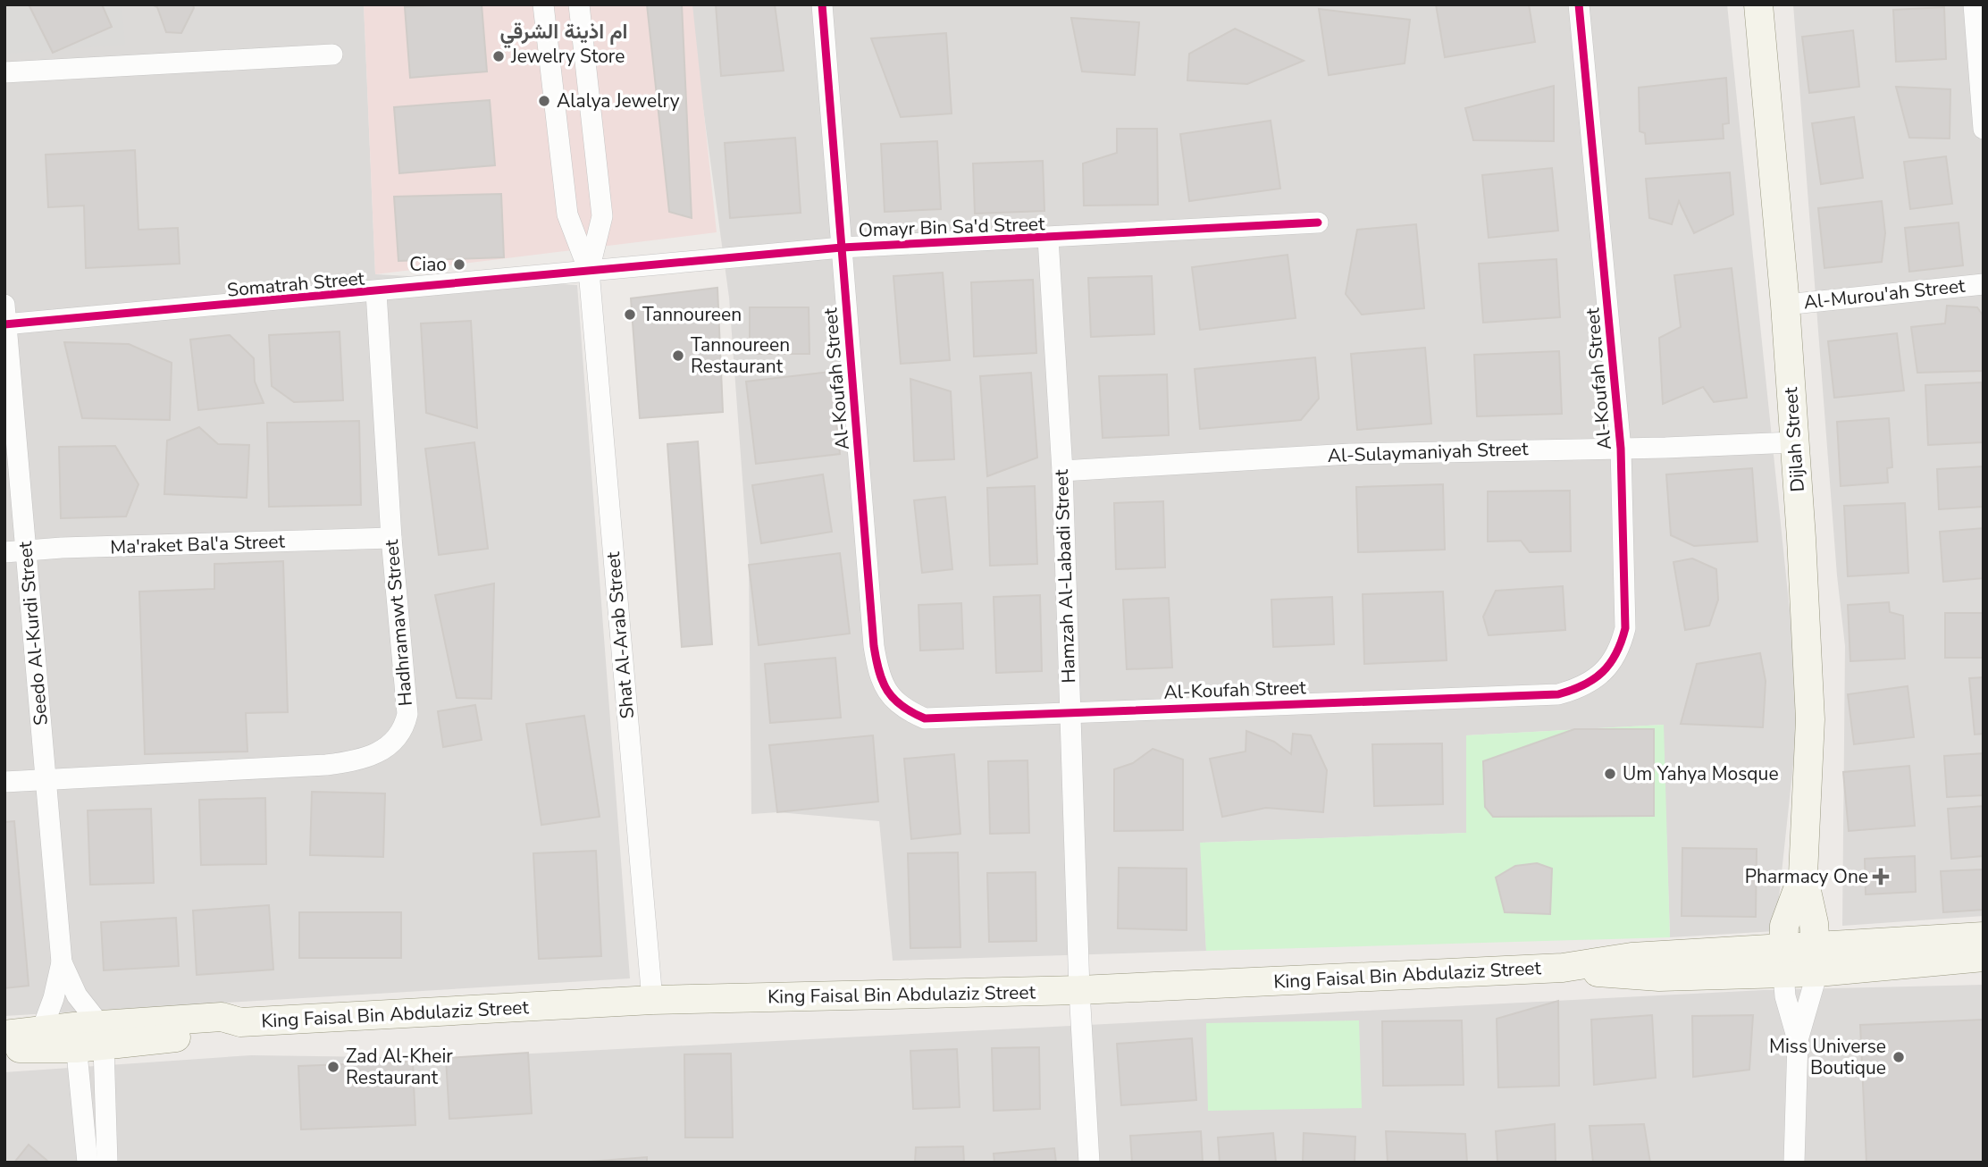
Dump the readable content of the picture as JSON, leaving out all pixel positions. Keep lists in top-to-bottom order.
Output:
{
  "streets": {
    "main road": ["Dijlah Street", "King Faisal Bin Abdulaziz Street"],
    "street": [
      "Omayr Bin Sa'd Street",
      "Somatrah Street",
      "Al-Murou'ah Street",
      "Al-Koufah Street",
      "Al-Sulaymaniyah Street",
      "Ma'raket Bal'a Street",
      "Hamzah Al-Labadi Street",
      "Hadhramawt Street",
      "Seedo Al-Kurdi Street",
      "Shat Al-Arab Street"
    ]
  },
  "crossings": [
    ["Omayr Bin Sa'd Street", "Somatrah Street"],
    ["Omayr Bin Sa'd Street", "Al-Koufah Street"],
    ["Omayr Bin Sa'd Street", "Hamzah Al-Labadi Street"],
    ["Omayr Bin Sa'd Street", "Shat Al-Arab Street"],
    ["Somatrah Street", "Hadhramawt Street"],
    ["Somatrah Street", "Seedo Al-Kurdi Street"],
    ["Somatrah Street", "Shat Al-Arab Street"],
    ["Al-Murou'ah Street", "Dijlah Street"],
    ["Al-Koufah Street", "Al-Sulaymaniyah Street"],
    ["Al-Koufah Street", "Hamzah Al-Labadi Street"],
    ["Dijlah Street", "Al-Sulaymaniyah Street"],
    ["Dijlah Street", "King Faisal Bin Abdulaziz Street"],
    ["Al-Sulaymaniyah Street", "Hamzah Al-Labadi Street"],
    ["Ma'raket Bal'a Street", "Hadhramawt Street"],
    ["Ma'raket Bal'a Street", "Seedo Al-Kurdi Street"],
    ["Hamzah Al-Labadi Street", "King Faisal Bin Abdulaziz Street"],
    ["Hadhramawt Street", "Seedo Al-Kurdi Street"],
    ["Seedo Al-Kurdi Street", "King Faisal Bin Abdulaziz Street"],
    ["Shat Al-Arab Street", "King Faisal Bin Abdulaziz Street"]
  ],
  "districts": ["ام اذينة الشرقي"],
  "places": {
    "other": [
      "Jewelry Store",
      "Alalya Jewelry",
      "Ciao",
      "Tannoureen",
      "Tannoureen Restaurant",
      "Um Yahya Mosque",
      "Miss Universe Boutique",
      "Zad Al-Kheir Restaurant"
    ],
    "health": ["Pharmacy One"]
  }
}
